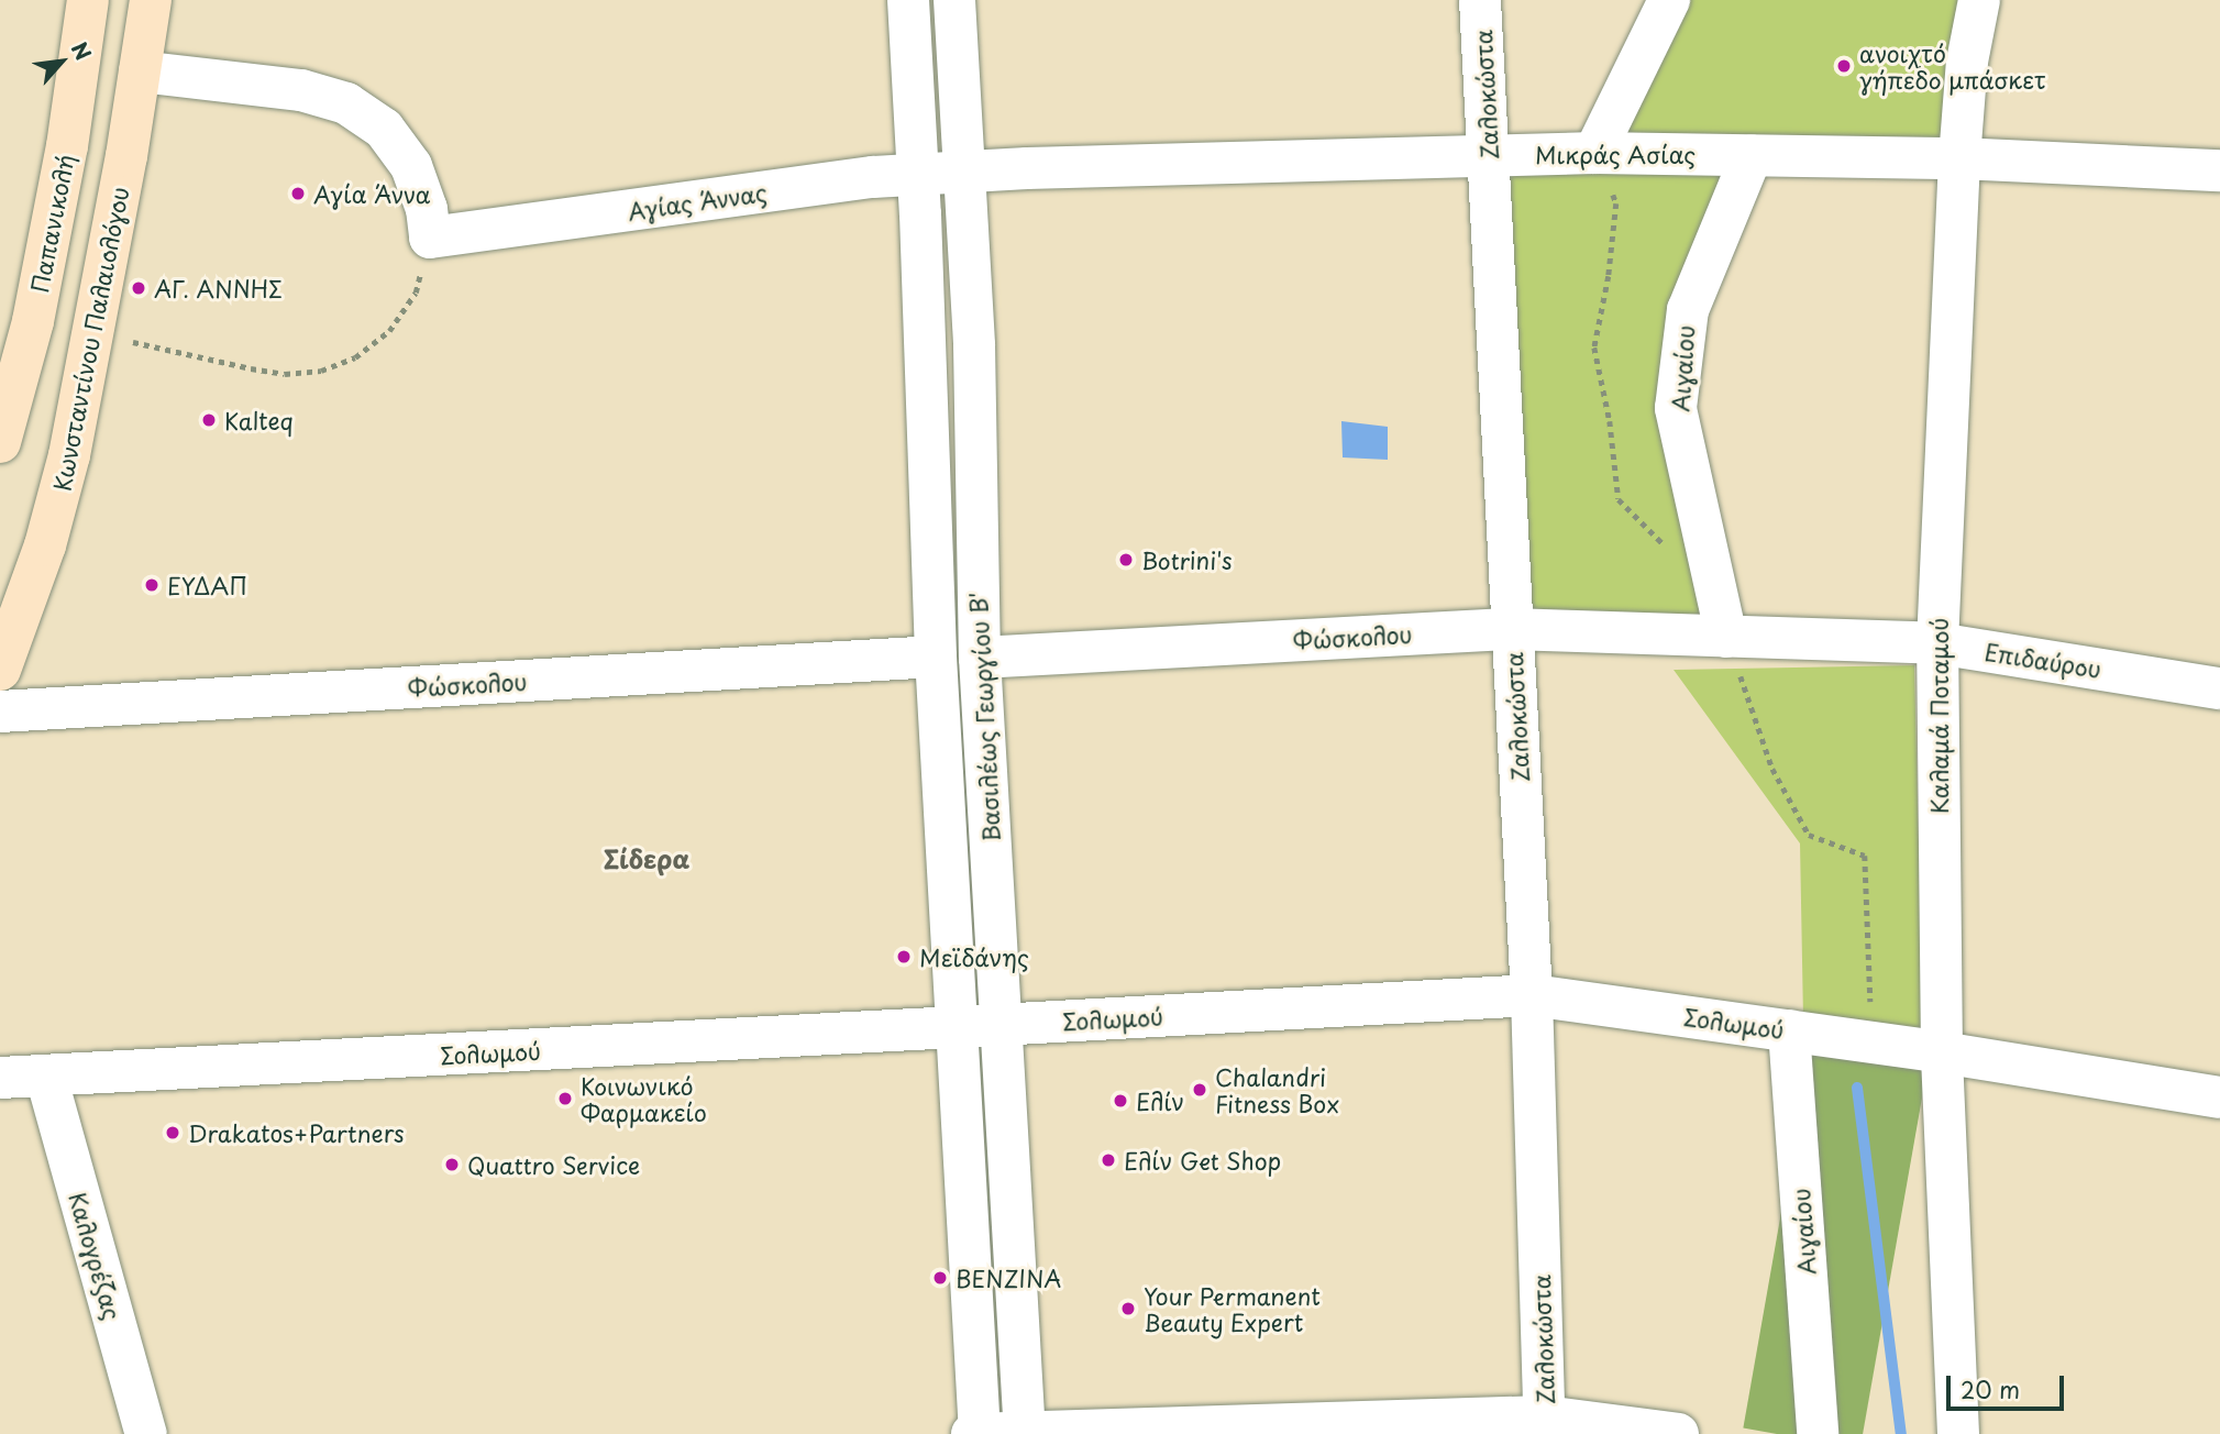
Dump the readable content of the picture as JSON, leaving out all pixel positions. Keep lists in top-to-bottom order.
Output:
{
  "streets": {
    "main road": ["Παπανικολή", "Κωνσταντίνου Παλαιολόγου"],
    "street": [
      "Ζαλοκώστα",
      "Μικράς Ασίας",
      "Αγίας Άννας",
      "Αιγαίου",
      "Φώσκολου",
      "Επιδαύρου",
      "Καλαμά Ποταμού",
      "Βασιλέως Γεωργίου Β'",
      "Σολωμού",
      "Καλογρέζας"
    ]
  },
  "crossings": [
    ["Ζαλοκώστα", "Μικράς Ασίας"],
    ["Ζαλοκώστα", "Φώσκολου"],
    ["Ζαλοκώστα", "Σολωμού"],
    ["Μικράς Ασίας", "Αγίας Άννας"],
    ["Μικράς Ασίας", "Αιγαίου"],
    ["Μικράς Ασίας", "Καλαμά Ποταμού"],
    ["Μικράς Ασίας", "Βασιλέως Γεωργίου Β'"],
    ["Αγίας Άννας", "Βασιλέως Γεωργίου Β'"],
    ["Αιγαίου", "Φώσκολου"],
    ["Αιγαίου", "Επιδαύρου"],
    ["Αιγαίου", "Σολωμού"],
    ["Φώσκολου", "Επιδαύρου"],
    ["Φώσκολου", "Βασιλέως Γεωργίου Β'"],
    ["Επιδαύρου", "Καλαμά Ποταμού"],
    ["Καλαμά Ποταμού", "Σολωμού"],
    ["Βασιλέως Γεωργίου Β'", "Σολωμού"],
    ["Σολωμού", "Καλογρέζας"]
  ],
  "districts": ["Σίδερα"],
  "places": [
    "ανοιχτό γήπεδο μπάσκετ",
    "Αγία Άννα",
    "ΑΓ. ΑΝΝΗΣ",
    "Kalteq",
    "Botrini's",
    "ΕΥΔΑΠ",
    "Μεϊδάνης",
    "Chalandri Fitness Box",
    "Κοινωνικό Φαρμακείο",
    "Ελίν",
    "Drakatos+Partners",
    "Ελίν Get Shop",
    "Quattro Service",
    "ΒΕΝΖΙΝΑ",
    "Your Permanent Beauty Expert"
  ],
  "scale_bar": "20 m",
  "north": "top right"
}
